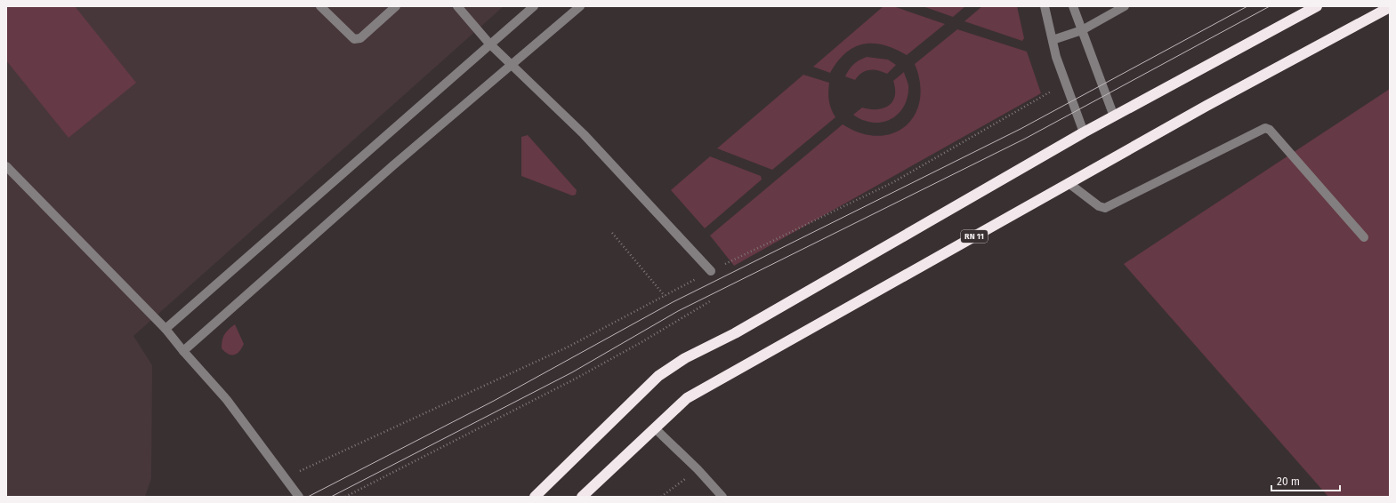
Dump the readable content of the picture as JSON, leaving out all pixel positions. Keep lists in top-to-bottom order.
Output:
{
  "streets": {
    "highway": ["RN 11"]
  },
  "scale_bar": "20 m"
}
